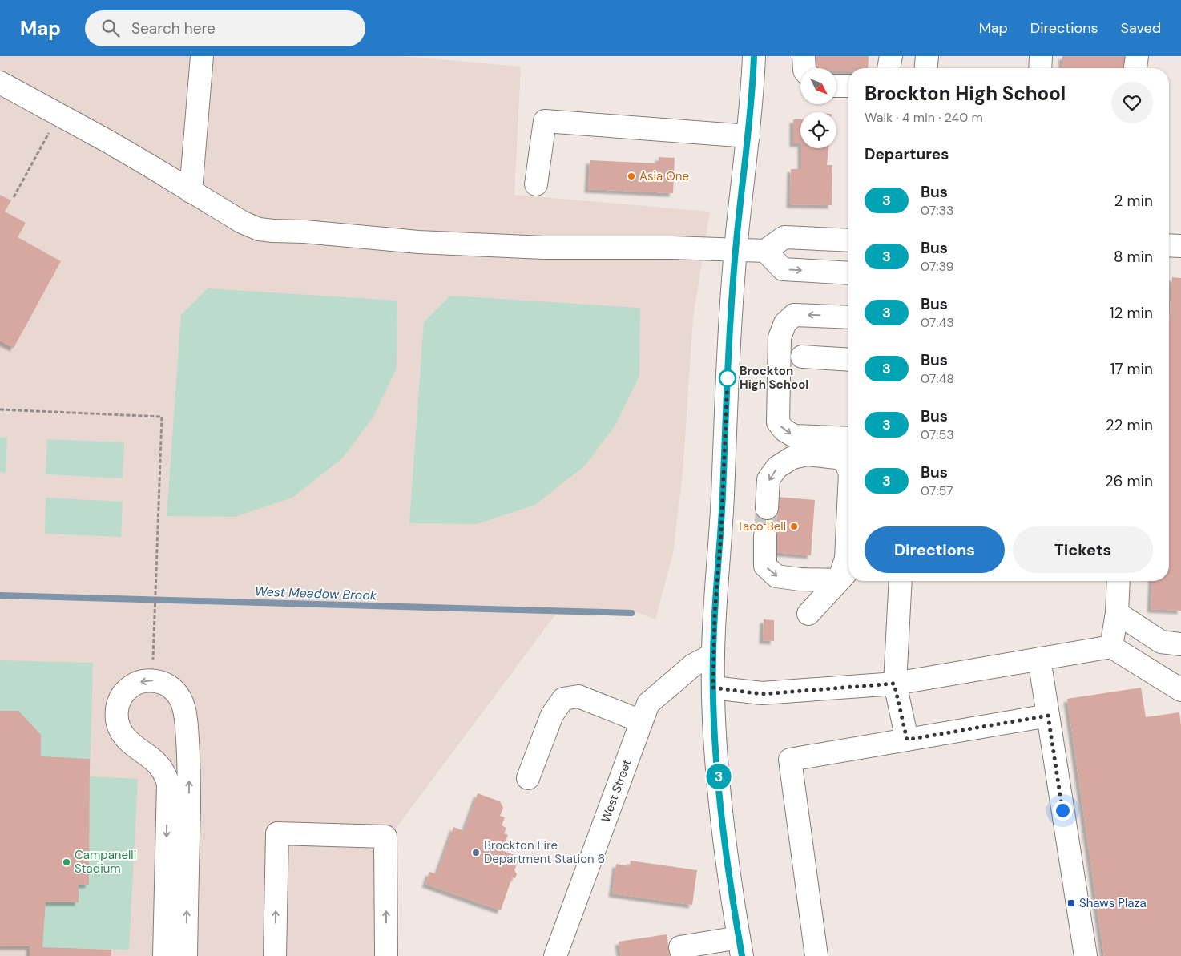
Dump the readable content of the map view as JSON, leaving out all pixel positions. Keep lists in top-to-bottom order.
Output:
{
  "streets": {
    "main road": ["West Street"]
  },
  "water": ["West Meadow Brook"],
  "places": {
    "other": [
      "Asia One",
      "Brockton High School",
      "Taco Bell",
      "Brockton Fire Department Station 6",
      "Campanelli Stadium"
    ],
    "transit": ["Shaws Plaza"]
  },
  "lines": ["bus line 3"],
  "north": "bottom right",
  "page": {
    "header": "Map",
    "search": "Search here",
    "nav": ["Map", "Directions", "Saved"],
    "on_map": "3",
    "heading": [
      ["Brockton High School", "Walk · 4 min · 240 m"],
      "Departures"
    ],
    "list": [
      {
        "mark": "3",
        "name": "Bus",
        "note": "07:33",
        "value": "2 min"
      },
      {
        "mark": "3",
        "name": "Bus",
        "note": "07:39",
        "value": "8 min"
      },
      {
        "mark": "3",
        "name": "Bus",
        "note": "07:43",
        "value": "12 min"
      },
      {
        "mark": "3",
        "name": "Bus",
        "note": "07:48",
        "value": "17 min"
      },
      {
        "mark": "3",
        "name": "Bus",
        "note": "07:53",
        "value": "22 min"
      },
      {
        "mark": "3",
        "name": "Bus",
        "note": "07:57",
        "value": "26 min"
      }
    ],
    "buttons": ["Directions", "Tickets"]
  }
}
